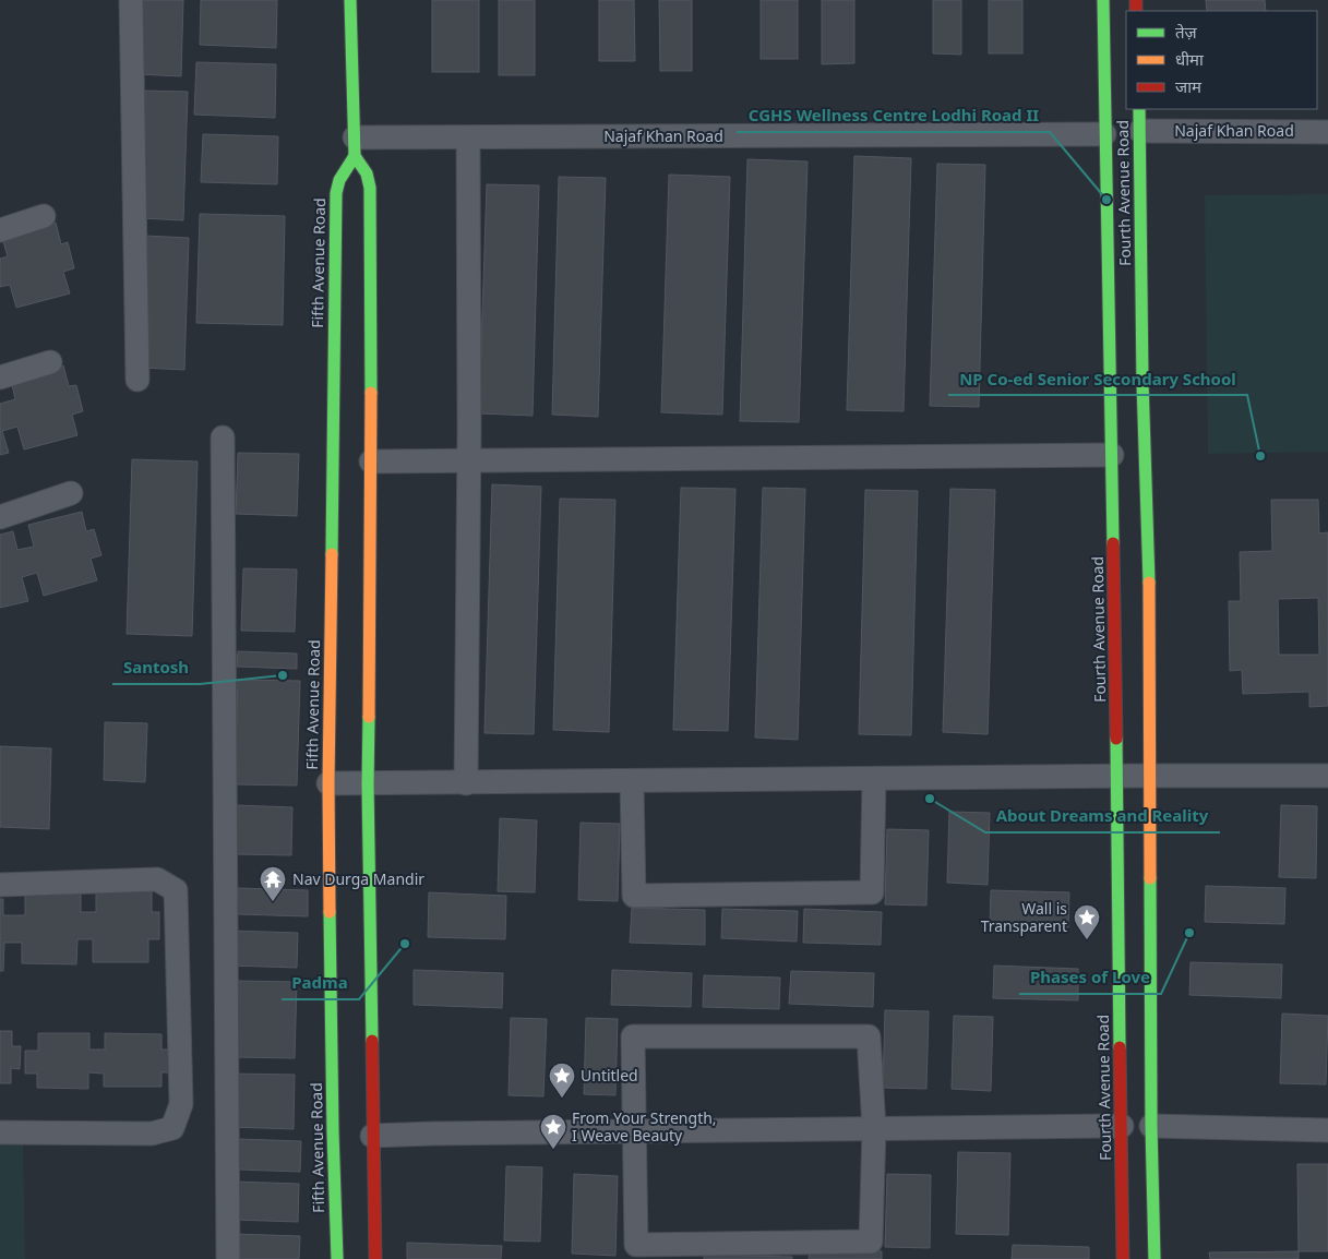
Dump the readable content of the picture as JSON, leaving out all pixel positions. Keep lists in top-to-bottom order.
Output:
{
  "streets": {
    "main road": ["Fourth Avenue Road", "Fifth Avenue Road"],
    "street": ["Najaf Khan Road"]
  },
  "crossings": [
    ["Najaf Khan Road", "Fourth Avenue Road"],
    ["Najaf Khan Road", "Fifth Avenue Road"]
  ],
  "places": {
    "other": [
      "CGHS Wellness Centre Lodhi Road II",
      "NP Co-ed Senior Secondary School",
      "Santosh",
      "About Dreams and Reality",
      "Phases of Love",
      "Padma"
    ],
    "temple": ["Nav Durga Mandir"],
    "place": ["Wall is Transparent", "Untitled", "From Your Strength, I Weave Beauty"]
  },
  "legend": ["तेज़", "धीमा", "जाम"]
}
